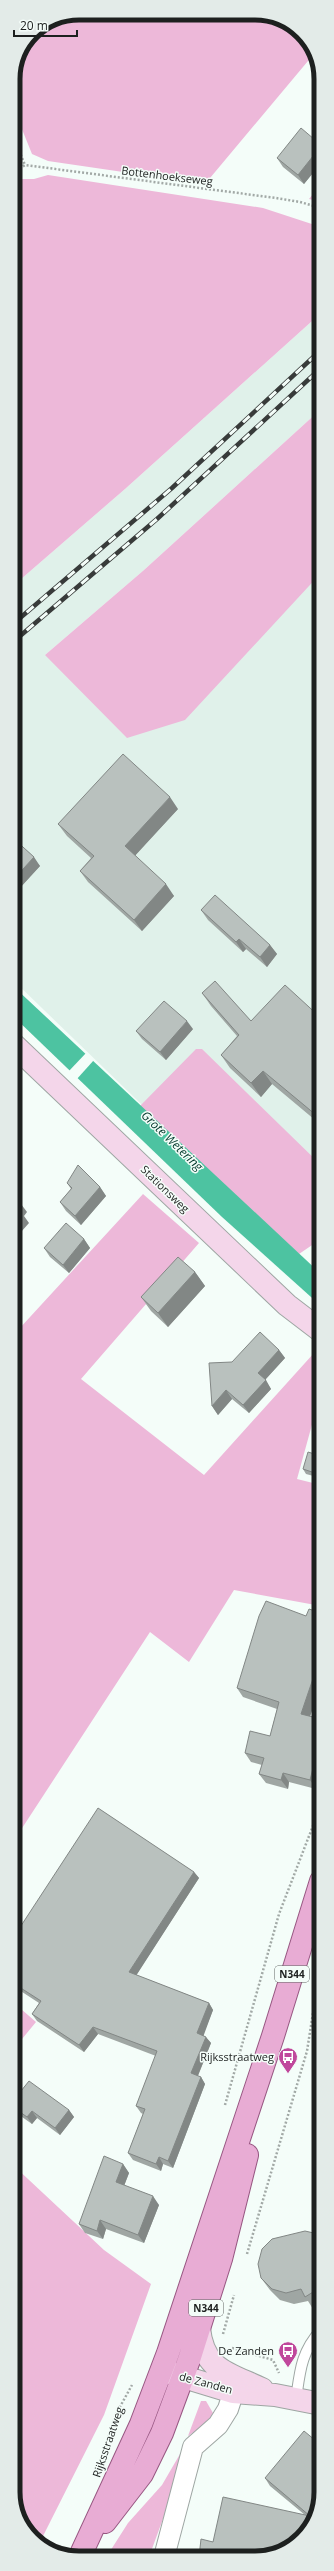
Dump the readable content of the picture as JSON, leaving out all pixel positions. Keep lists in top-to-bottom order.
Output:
{
  "streets": {
    "main road": ["N344", "Rijksstraatweg"],
    "street": ["Stationsweg", "de Zanden"],
    "path": ["Bottenhoekseweg"]
  },
  "crossings": [
    ["de Zanden", "Rijksstraatweg"]
  ],
  "water": ["Grote Wetering"],
  "places": {
    "bus stop": ["Rijksstraatweg", "De Zanden"]
  },
  "scale_bar": "20 m"
}
